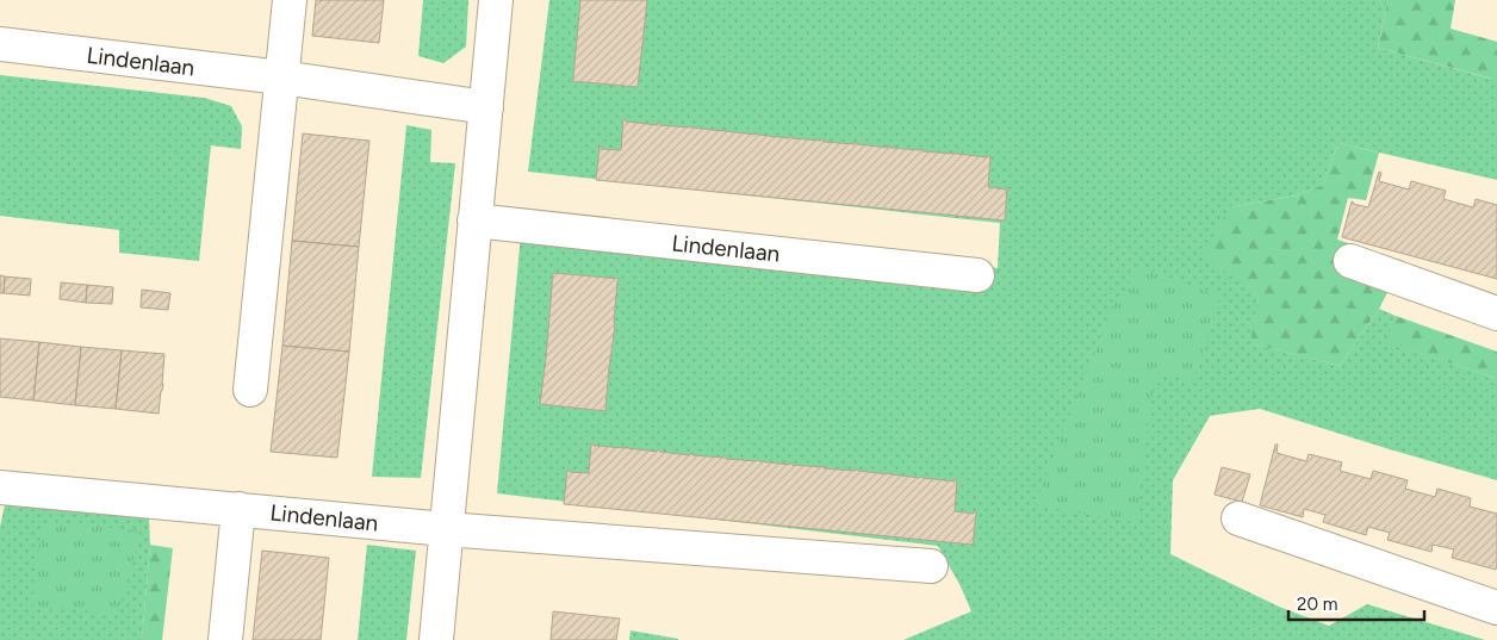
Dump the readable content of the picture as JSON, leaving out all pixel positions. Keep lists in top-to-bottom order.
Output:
{
  "streets": {
    "street": ["Lindenlaan"]
  },
  "scale_bar": "20 m"
}
